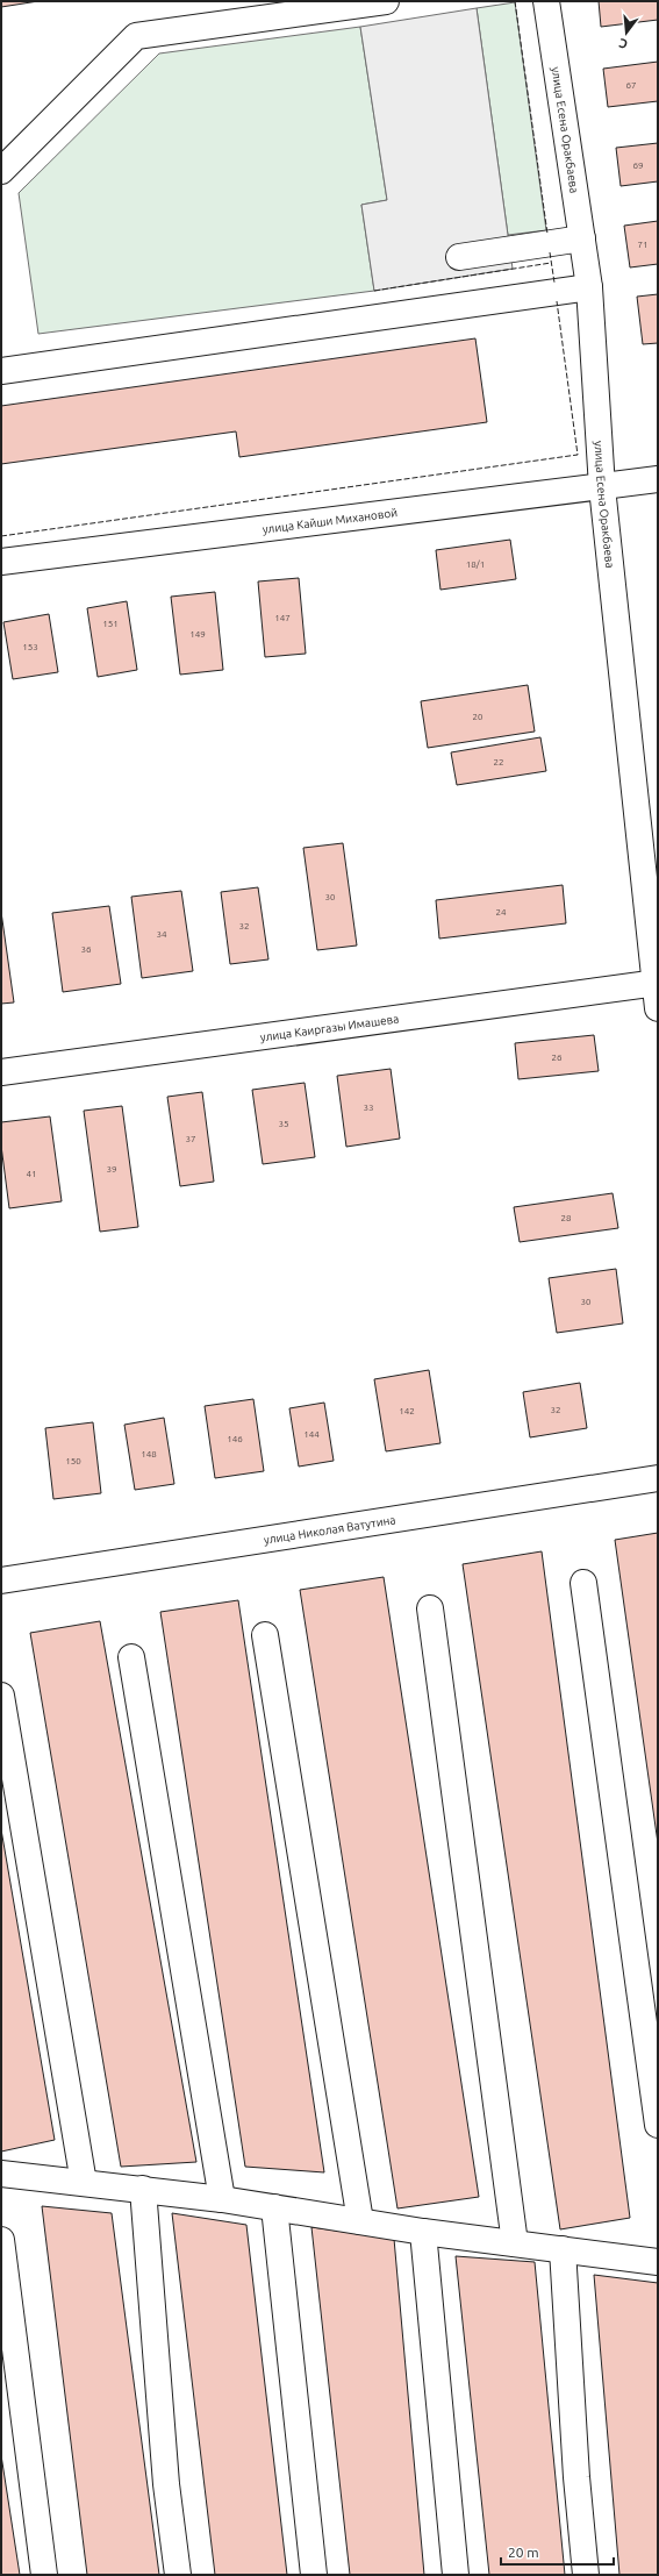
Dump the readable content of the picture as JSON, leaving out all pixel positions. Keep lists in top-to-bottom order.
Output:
{
  "streets": {
    "street": [
      "улица Есена Оракбаева",
      "улица Кайши Михановой",
      "улица Каиргазы Имашева",
      "улица Николая Ватутина"
    ]
  },
  "crossings": [
    ["улица Есена Оракбаева", "улица Кайши Михановой"],
    ["улица Есена Оракбаева", "улица Каиргазы Имашева"]
  ],
  "house_numbers": [
    "67",
    "69",
    "71",
    "18/1",
    "147",
    "151",
    "149",
    "153",
    "20",
    "22",
    "30",
    "24",
    "32",
    "34",
    "36",
    "26",
    "33",
    "35",
    "37",
    "39",
    "41",
    "28",
    "30",
    "32",
    "142",
    "144",
    "146",
    "148",
    "150"
  ],
  "scale_bar": "20 m",
  "north": "bottom"
}
